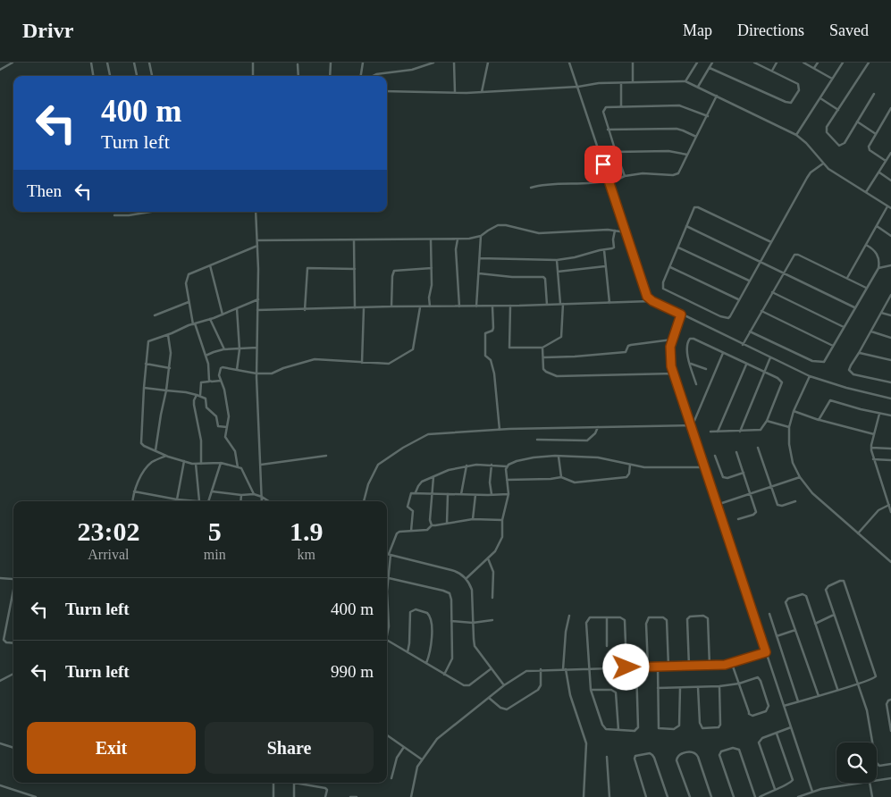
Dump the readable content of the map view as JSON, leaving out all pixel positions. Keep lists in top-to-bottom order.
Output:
{
  "page": {
    "header": "Drivr",
    "nav": ["Map", "Directions", "Saved"],
    "turn": ["400 m", "Turn left"],
    "then": "Then",
    "eta": [
      "23:02",
      "Arrival",
      "5",
      "min",
      "1.9",
      "km"
    ],
    "list": [
      {
        "name": "Turn left",
        "value": "400 m"
      },
      {
        "name": "Turn left",
        "value": "990 m"
      }
    ],
    "buttons": ["Exit", "Share"]
  }
}
